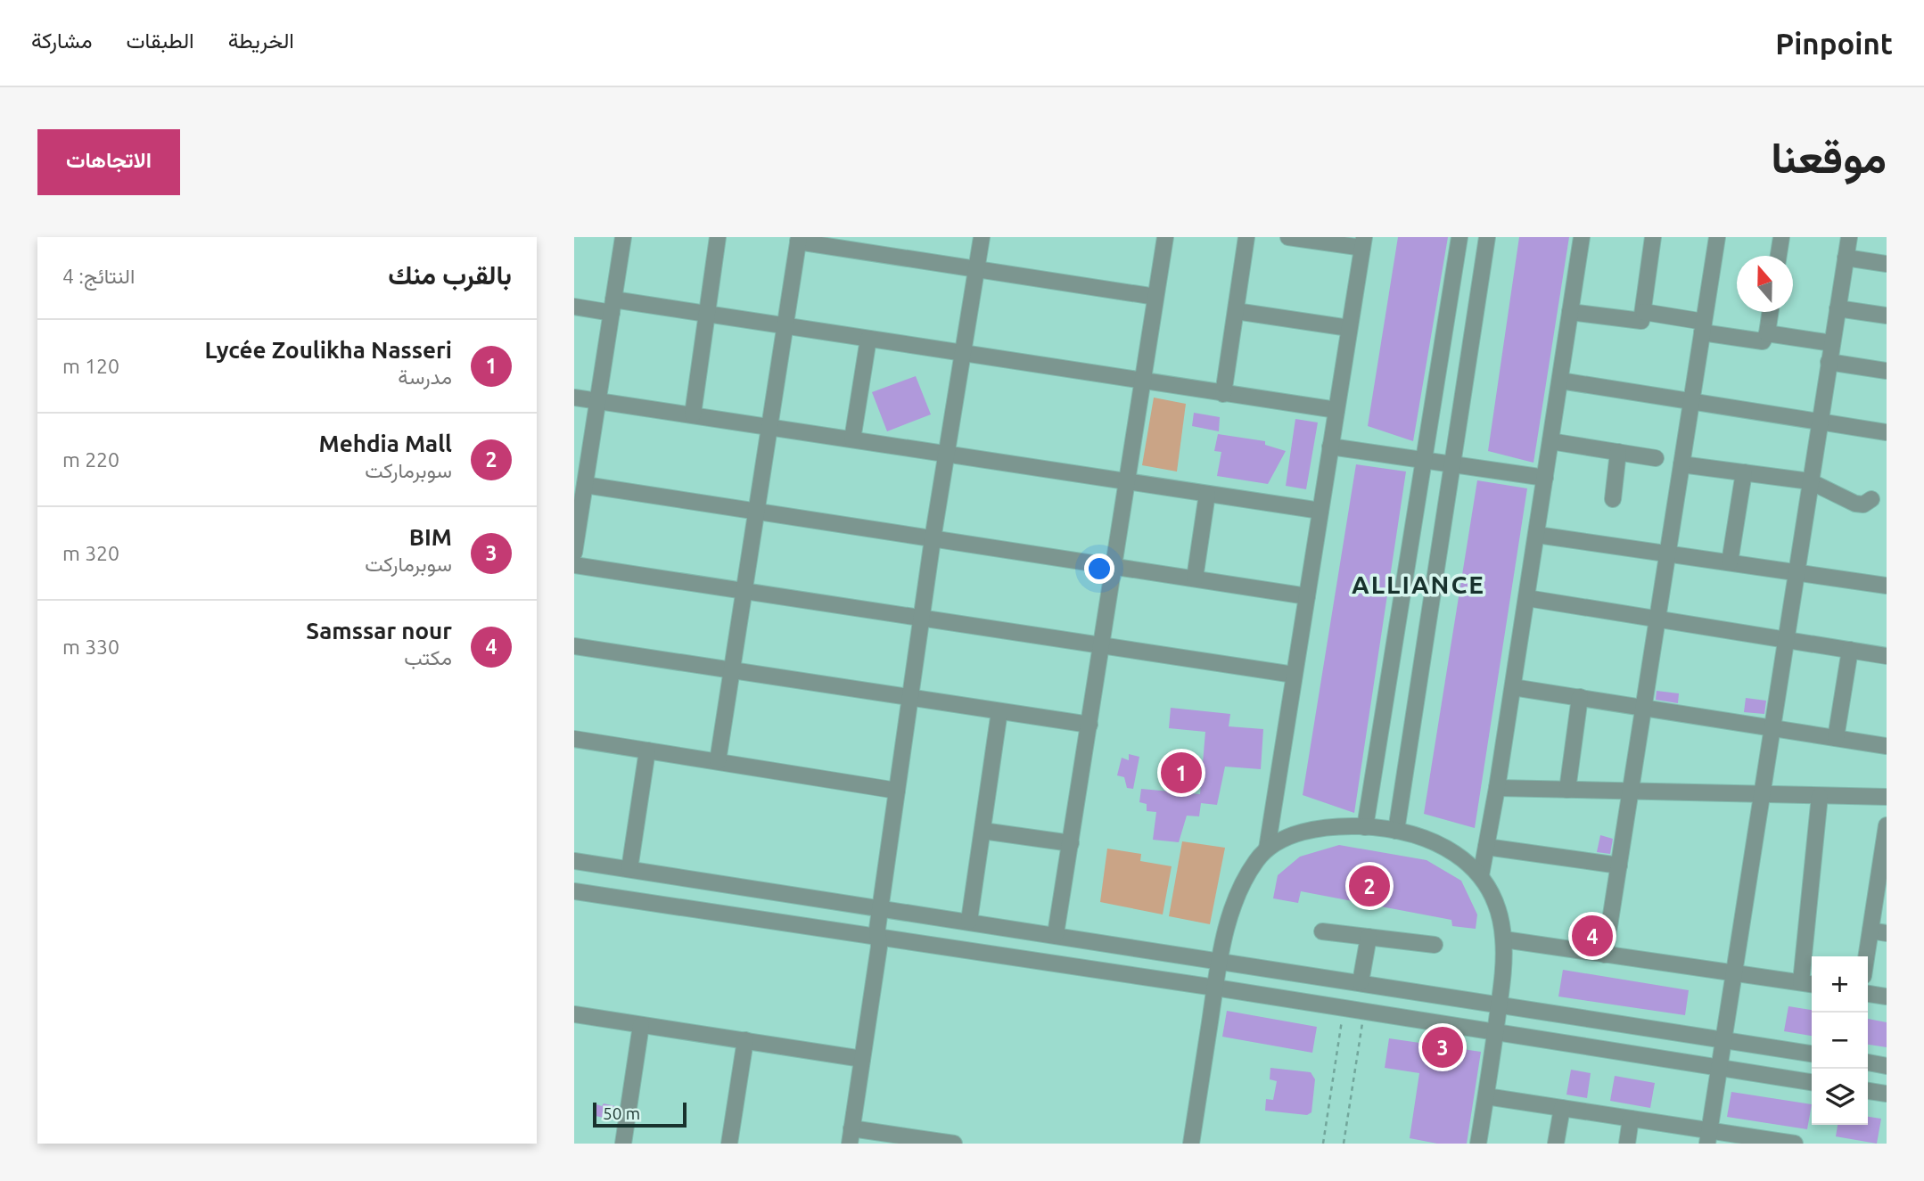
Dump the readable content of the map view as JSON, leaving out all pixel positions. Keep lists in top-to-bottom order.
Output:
{
  "districts": ["ALLIANCE"],
  "scale_bar": "50 m",
  "north": "top",
  "page": {
    "header": "Pinpoint",
    "nav": ["الخريطة", "الطبقات", "مشاركة"],
    "title": "موقعنا",
    "buttons": "الاتجاهات",
    "heading": ["بالقرب منك", "النتائج: 4"],
    "list": [
      {
        "mark": "1",
        "name": "Lycée Zoulikha Nasseri",
        "note": "مدرسة",
        "value": "120 m"
      },
      {
        "mark": "2",
        "name": "Mehdia Mall",
        "note": "سوبرماركت",
        "value": "220 m"
      },
      {
        "mark": "3",
        "name": "BIM",
        "note": "سوبرماركت",
        "value": "320 m"
      },
      {
        "mark": "4",
        "name": "Samssar nour",
        "note": "مكتب",
        "value": "330 m"
      }
    ],
    "pins": [
      "1",
      "2",
      "4",
      "3"
    ],
    "map_buttons": ["+", "−"],
    "scale": "50 m"
  }
}
